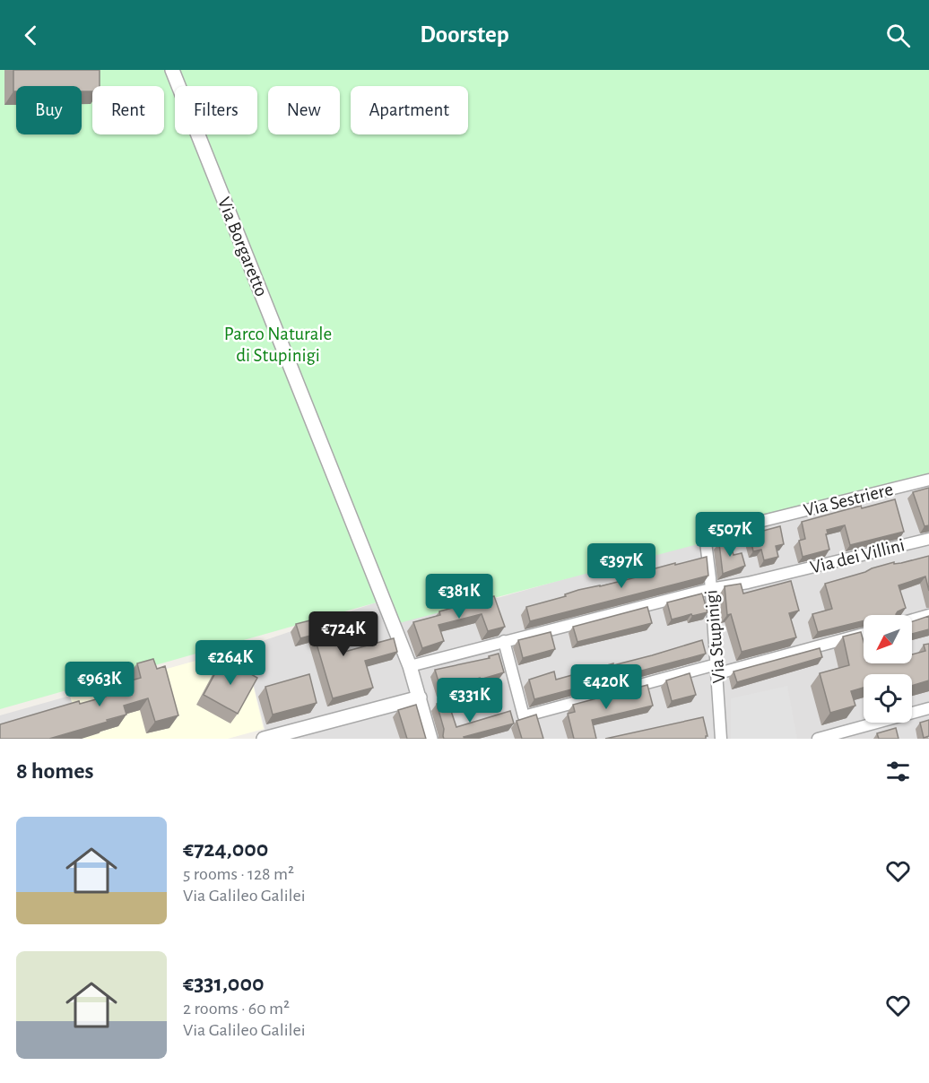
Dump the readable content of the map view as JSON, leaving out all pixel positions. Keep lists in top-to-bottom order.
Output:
{
  "streets": {
    "street": [
      "Via Borgaretto",
      "Via Sestriere",
      "Via dei Villini",
      "Via Stupinigi"
    ]
  },
  "crossings": [
    ["Via Borgaretto", "Via dei Villini"],
    ["Via Sestriere", "Via Stupinigi"],
    ["Via dei Villini", "Via Stupinigi"]
  ],
  "parks": ["Parco Naturale di Stupinigi"],
  "north": "bottom left",
  "page": {
    "header": "Doorstep",
    "chip": [
      "Buy",
      "Rent",
      "Filters",
      "New",
      "Apartment"
    ],
    "price": [
      "€507K",
      "€397K",
      "€381K",
      "€724K",
      "€264K",
      "€963K",
      "€420K",
      "€331K"
    ],
    "heading": "8 homes",
    "list": [
      {
        "name": "€724,000",
        "note": "5 rooms · 128 m² · Via Galileo Galilei"
      },
      {
        "name": "€331,000",
        "note": "2 rooms · 60 m² · Via Galileo Galilei"
      }
    ]
  }
}
